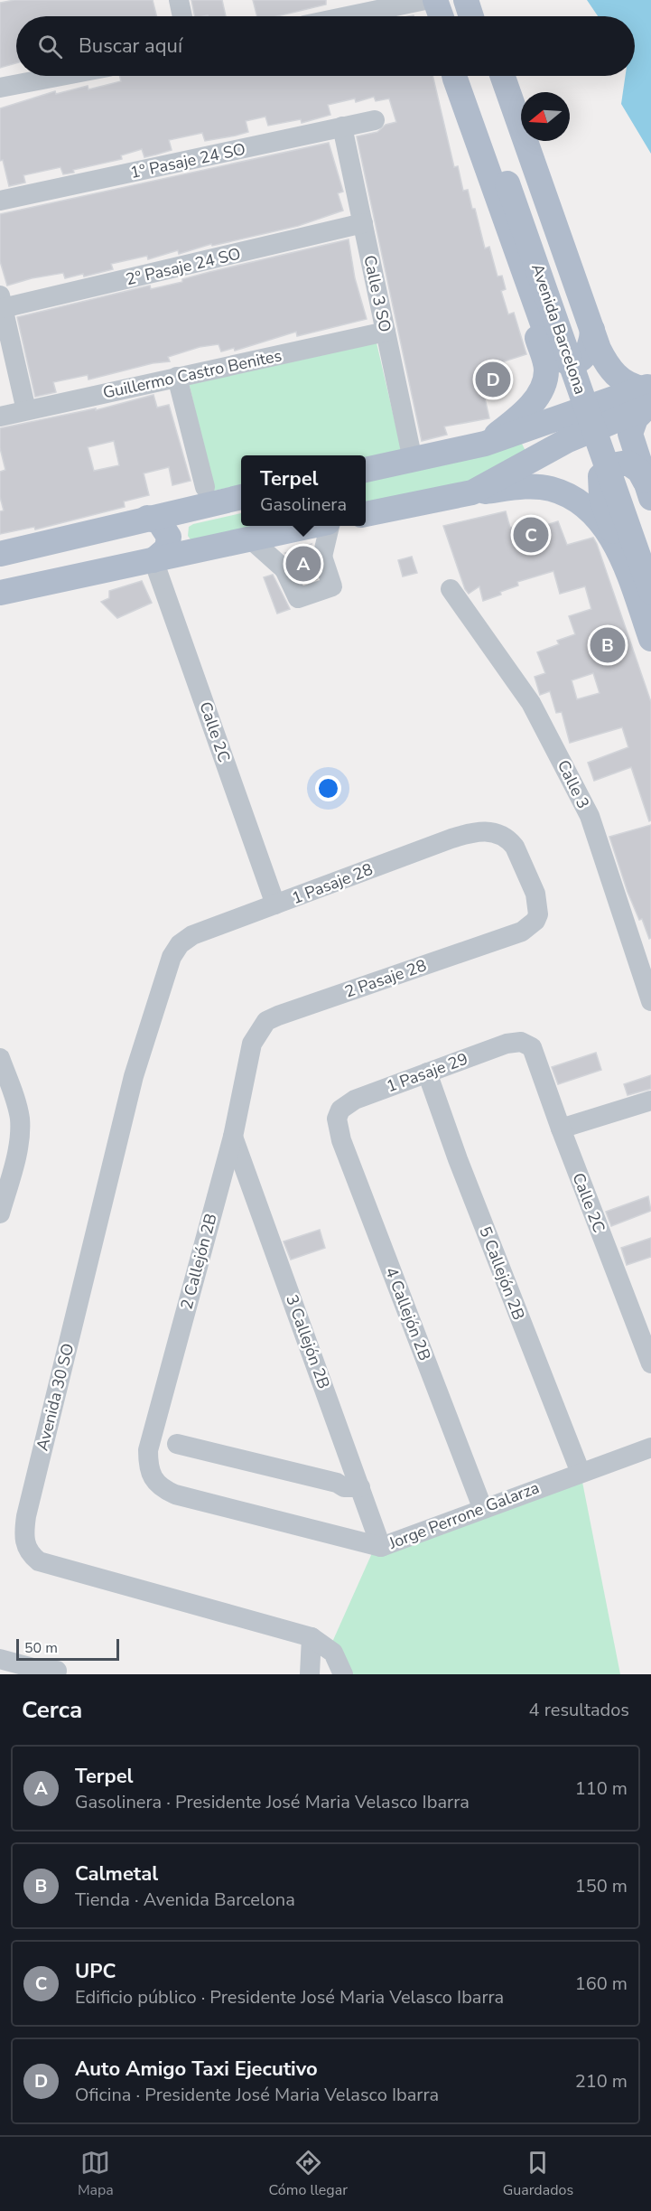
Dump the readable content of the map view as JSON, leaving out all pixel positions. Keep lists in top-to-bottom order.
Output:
{
  "streets": {
    "main road": ["Avenida Barcelona"],
    "street": [
      "1º Pasaje 24 SO",
      "2º Pasaje 24 SO",
      "Calle 3 SO",
      "Guillermo Castro Benites",
      "Calle 2C",
      "Calle 3",
      "1 Pasaje 28",
      "2 Pasaje 28",
      "1 Pasaje 29",
      "2 Callejón 2B",
      "5 Callejón 2B",
      "4 Callejón 2B",
      "3 Callejón 2B",
      "Avenida 30 SO",
      "Jorge Perrone Galarza"
    ]
  },
  "crossings": [
    ["1º Pasaje 24 SO", "Calle 3 SO"],
    ["2º Pasaje 24 SO", "Calle 3 SO"],
    ["Calle 3 SO", "Guillermo Castro Benites"],
    ["Calle 2C", "1 Pasaje 28"],
    ["Calle 2C", "1 Pasaje 29"],
    ["1 Pasaje 28", "2 Pasaje 28"],
    ["1 Pasaje 28", "Avenida 30 SO"],
    ["2 Pasaje 28", "2 Callejón 2B"],
    ["1 Pasaje 29", "5 Callejón 2B"],
    ["1 Pasaje 29", "4 Callejón 2B"],
    ["2 Callejón 2B", "3 Callejón 2B"],
    ["2 Callejón 2B", "Jorge Perrone Galarza"],
    ["5 Callejón 2B", "Jorge Perrone Galarza"],
    ["4 Callejón 2B", "Jorge Perrone Galarza"],
    ["3 Callejón 2B", "Jorge Perrone Galarza"]
  ],
  "scale_bar": "50 m",
  "north": "left",
  "page": {
    "search": "Buscar aquí",
    "pins": [
      "D",
      "C",
      "A",
      "B"
    ],
    "popup": ["Terpel", "Gasolinera"],
    "scale": "50 m",
    "heading": ["Cerca", "4 resultados"],
    "list": [
      {
        "mark": "A",
        "name": "Terpel",
        "note": "Gasolinera · Presidente José Maria Velasco Ibarra",
        "value": "110 m"
      },
      {
        "mark": "B",
        "name": "Calmetal",
        "note": "Tienda · Avenida Barcelona",
        "value": "150 m"
      },
      {
        "mark": "C",
        "name": "UPC",
        "note": "Edificio público · Presidente José Maria Velasco Ibarra",
        "value": "160 m"
      },
      {
        "mark": "D",
        "name": "Auto Amigo Taxi Ejecutivo",
        "note": "Oficina · Presidente José Maria Velasco Ibarra",
        "value": "210 m"
      }
    ],
    "nav": ["Mapa", "Cómo llegar", "Guardados"]
  }
}
